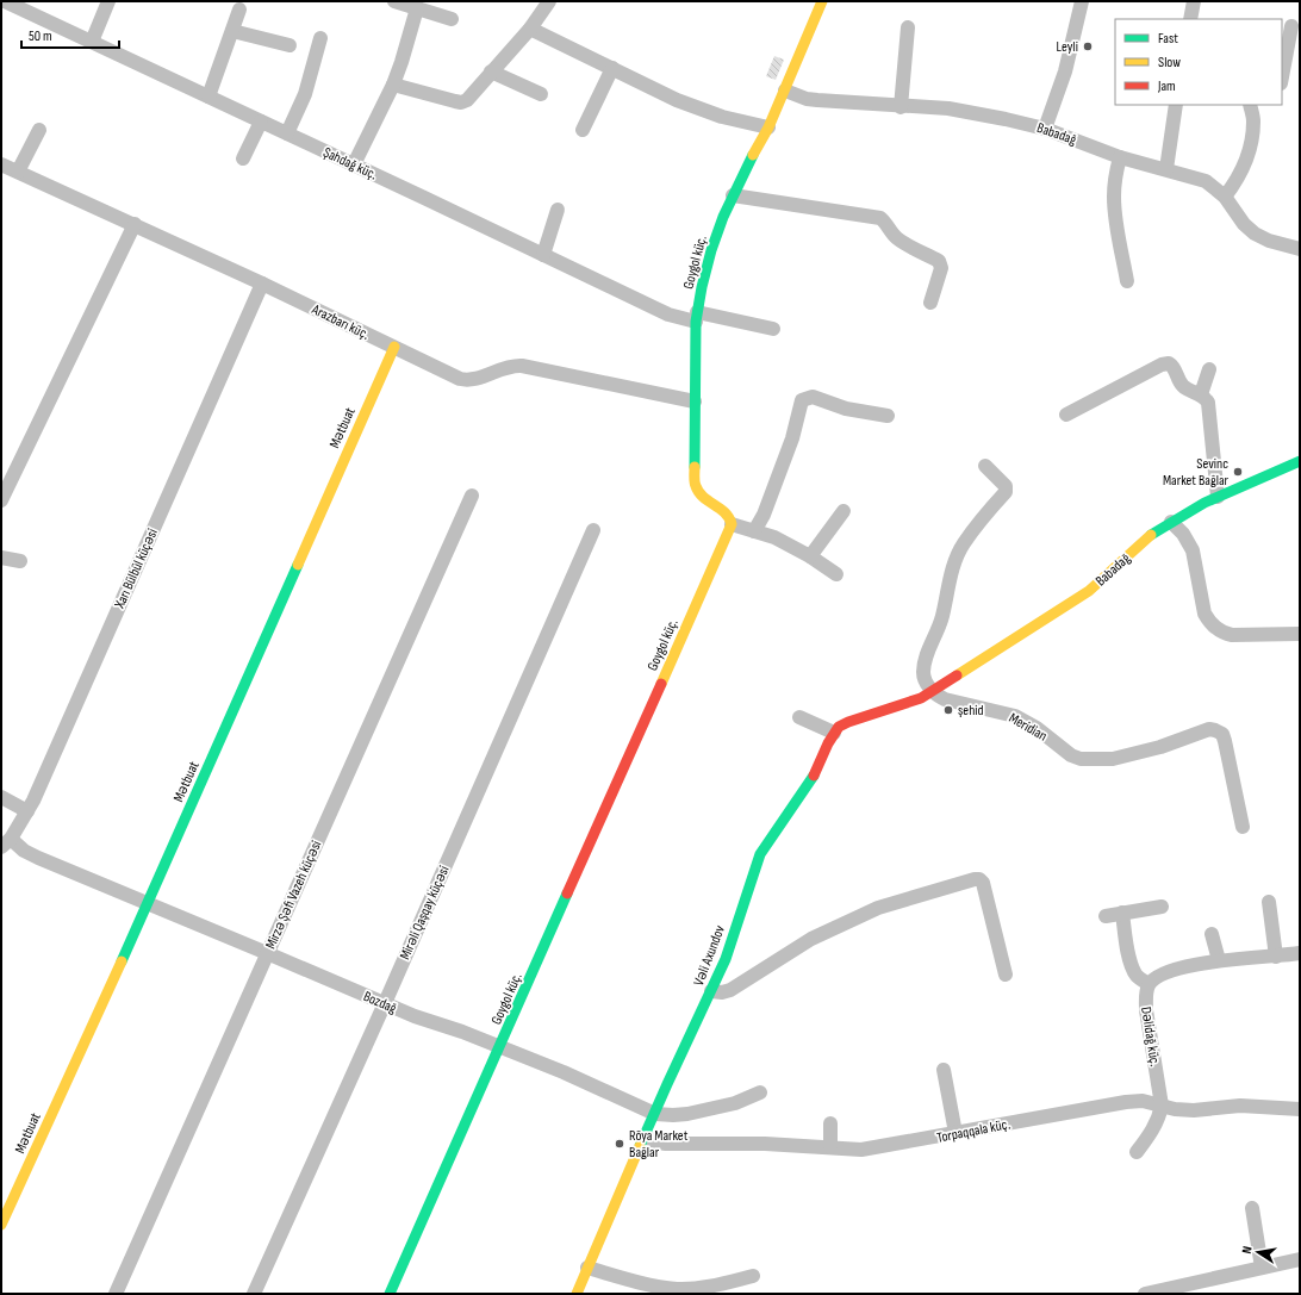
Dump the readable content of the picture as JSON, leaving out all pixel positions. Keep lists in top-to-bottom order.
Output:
{
  "streets": {
    "street": [
      "Babadağ",
      "Şahdağ küç.",
      "Goygol küç.",
      "Arazbarı küç.",
      "Mətbuat",
      "Xarı Bülbül küçəsi",
      "Meridian",
      "Mirzə Şəfi Vazeh küçəsi",
      "Mirəli Qaşqay küçəsi",
      "Vəli Axundov",
      "Bozdağ",
      "Dəlidağ küç.",
      "Torpaqqala küç."
    ]
  },
  "crossings": [
    ["Babadağ", "Goygol küç."],
    ["Babadağ", "Meridian"],
    ["Şahdağ küç.", "Goygol küç."],
    ["Goygol küç.", "Arazbarı küç."],
    ["Goygol küç.", "Bozdağ"],
    ["Arazbarı küç.", "Mətbuat"],
    ["Arazbarı küç.", "Xarı Bülbül küçəsi"],
    ["Mətbuat", "Bozdağ"],
    ["Xarı Bülbül küçəsi", "Bozdağ"],
    ["Mirzə Şəfi Vazeh küçəsi", "Bozdağ"],
    ["Mirəli Qaşqay küçəsi", "Bozdağ"],
    ["Vəli Axundov", "Bozdağ"],
    ["Vəli Axundov", "Torpaqqala küç."],
    ["Dəlidağ küç.", "Torpaqqala küç."]
  ],
  "places": [
    "Leyli",
    "Sevinc Market Bağlar",
    "şehid",
    "Röya Market Bağlar"
  ],
  "legend": ["Fast", "Slow", "Jam"],
  "scale_bar": "50 m",
  "north": "left"
}
